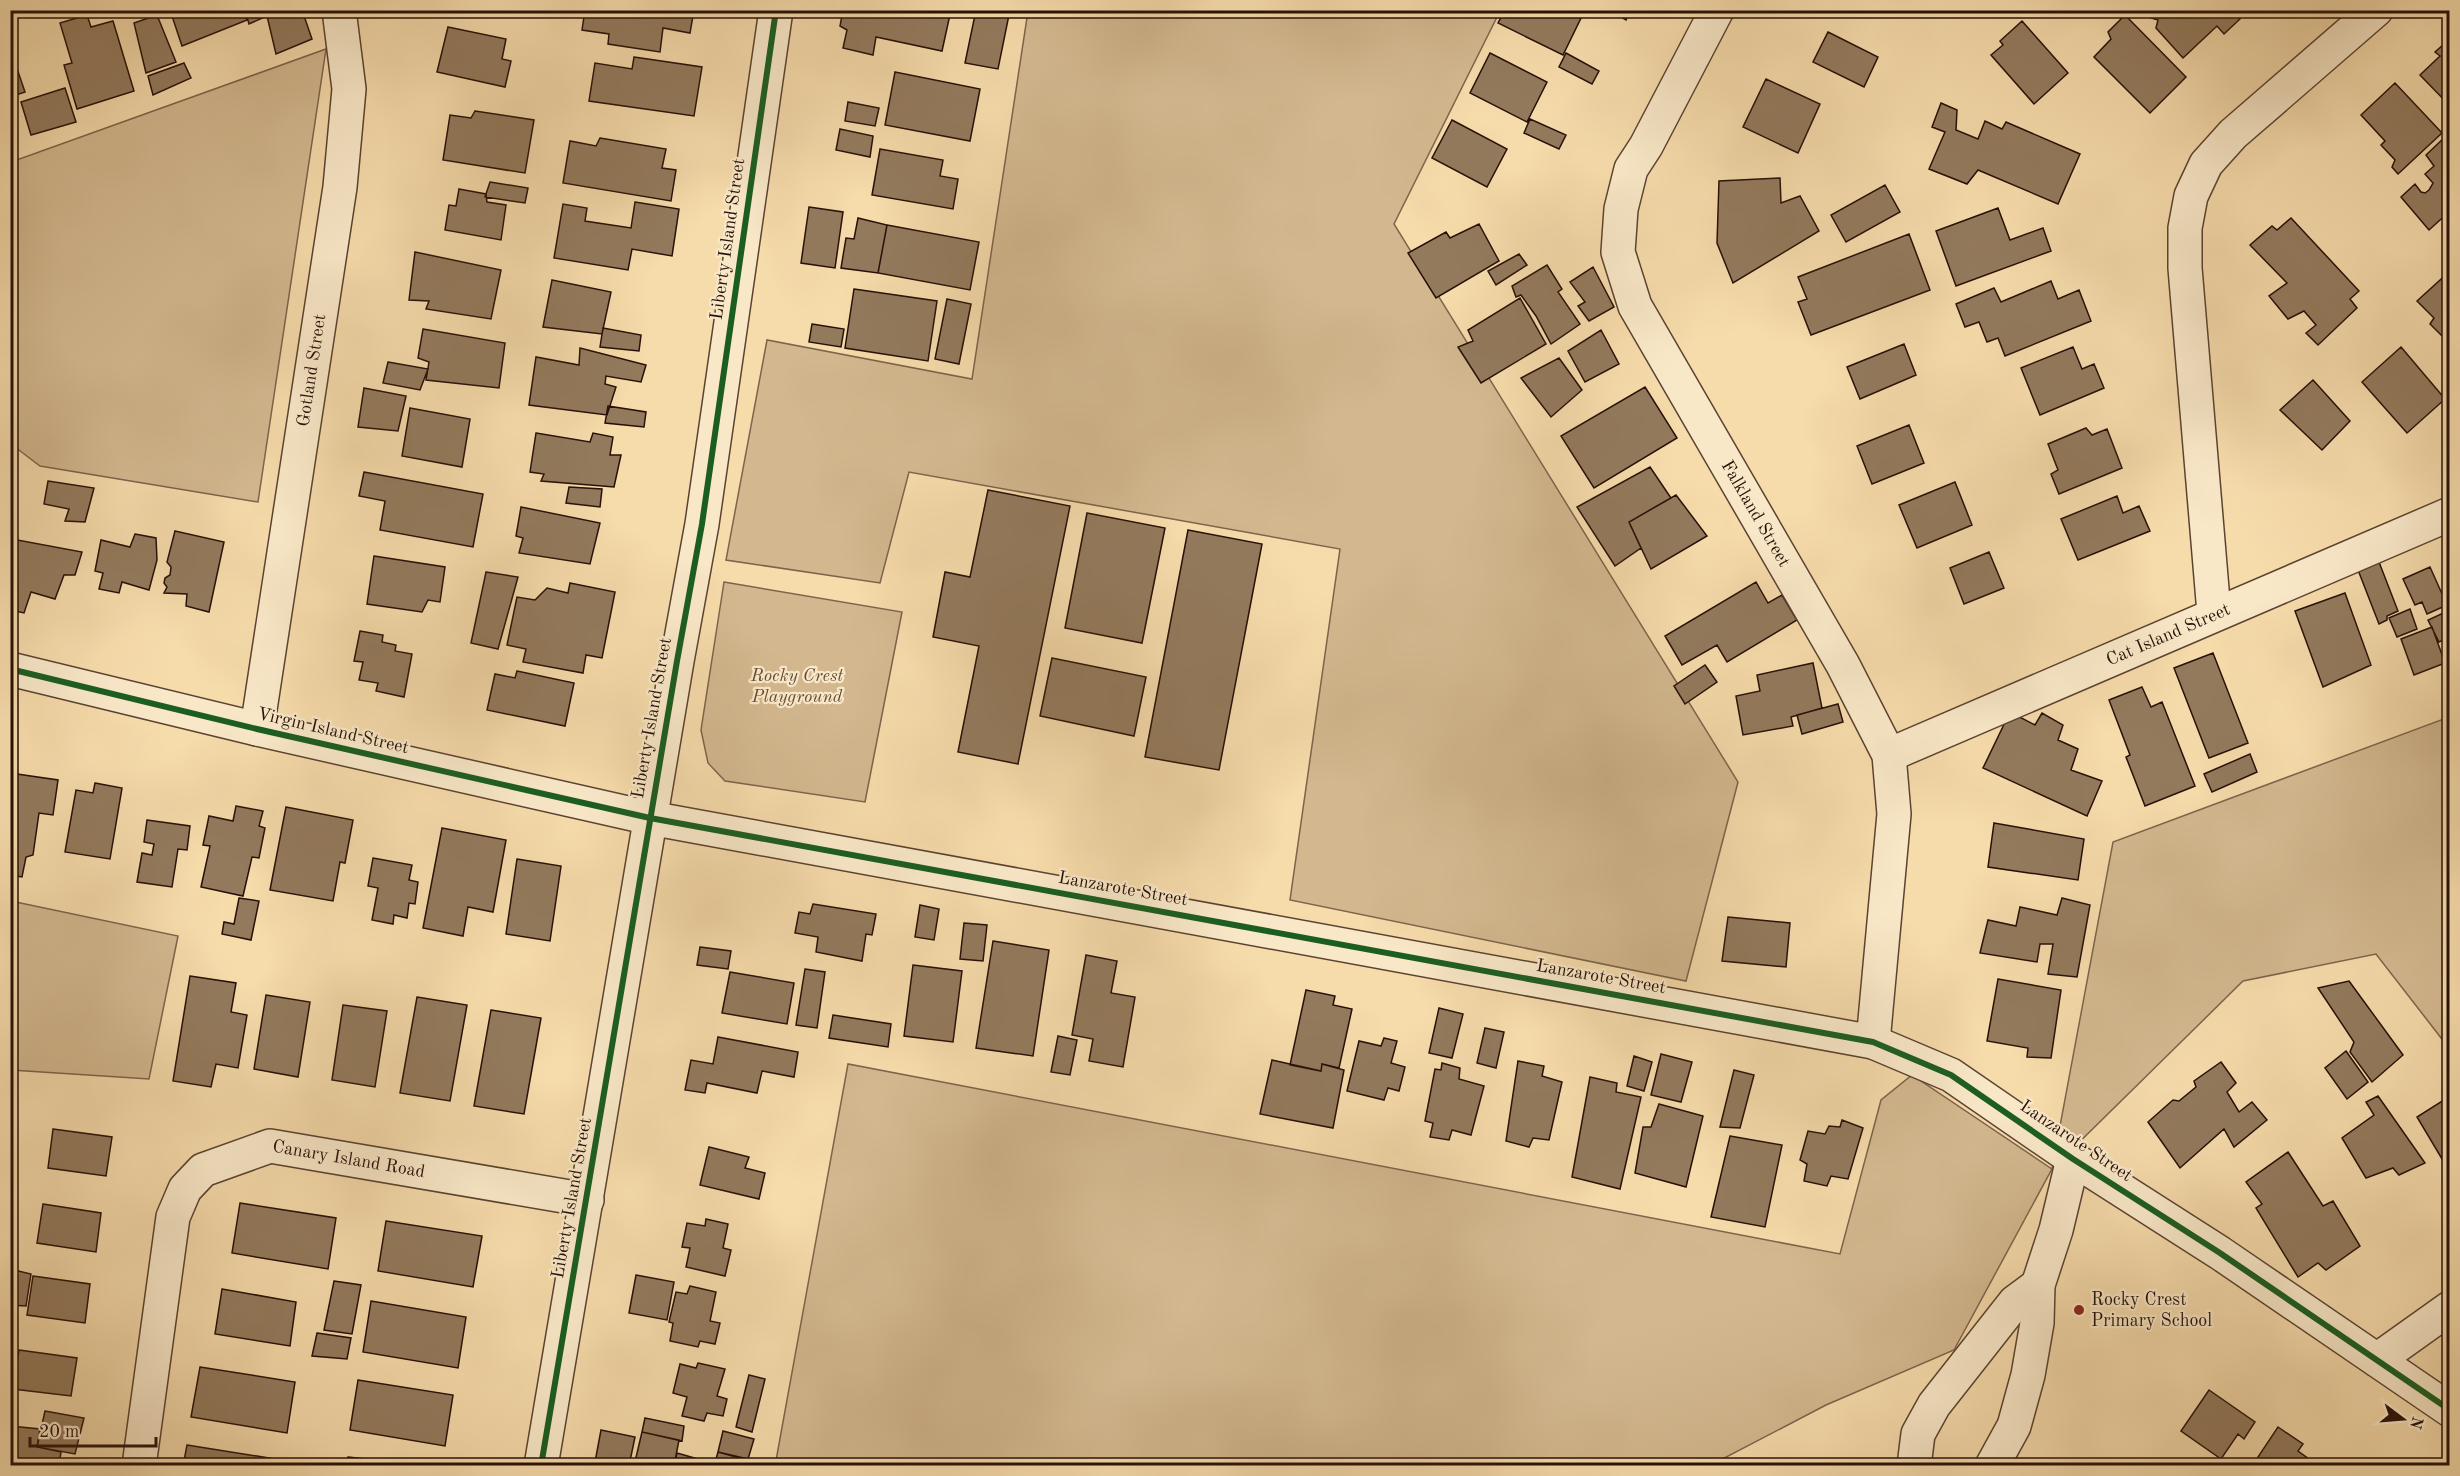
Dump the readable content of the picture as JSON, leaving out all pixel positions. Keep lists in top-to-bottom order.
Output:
{
  "streets": {
    "street": [
      "Liberty Island Street",
      "Gotland Street",
      "Falkland Street",
      "Cat Island Street",
      "Virgin Island Street",
      "Lanzarote Street",
      "Canary Island Road"
    ]
  },
  "crossings": [
    ["Liberty Island Street", "Virgin Island Street"],
    ["Liberty Island Street", "Lanzarote Street"],
    ["Liberty Island Street", "Canary Island Road"],
    ["Gotland Street", "Virgin Island Street"],
    ["Falkland Street", "Cat Island Street"],
    ["Falkland Street", "Lanzarote Street"],
    ["Virgin Island Street", "Lanzarote Street"]
  ],
  "parks": ["Rocky Crest Playground"],
  "places": ["Rocky Crest Primary School"],
  "scale_bar": "20 m",
  "north": "right"
}
